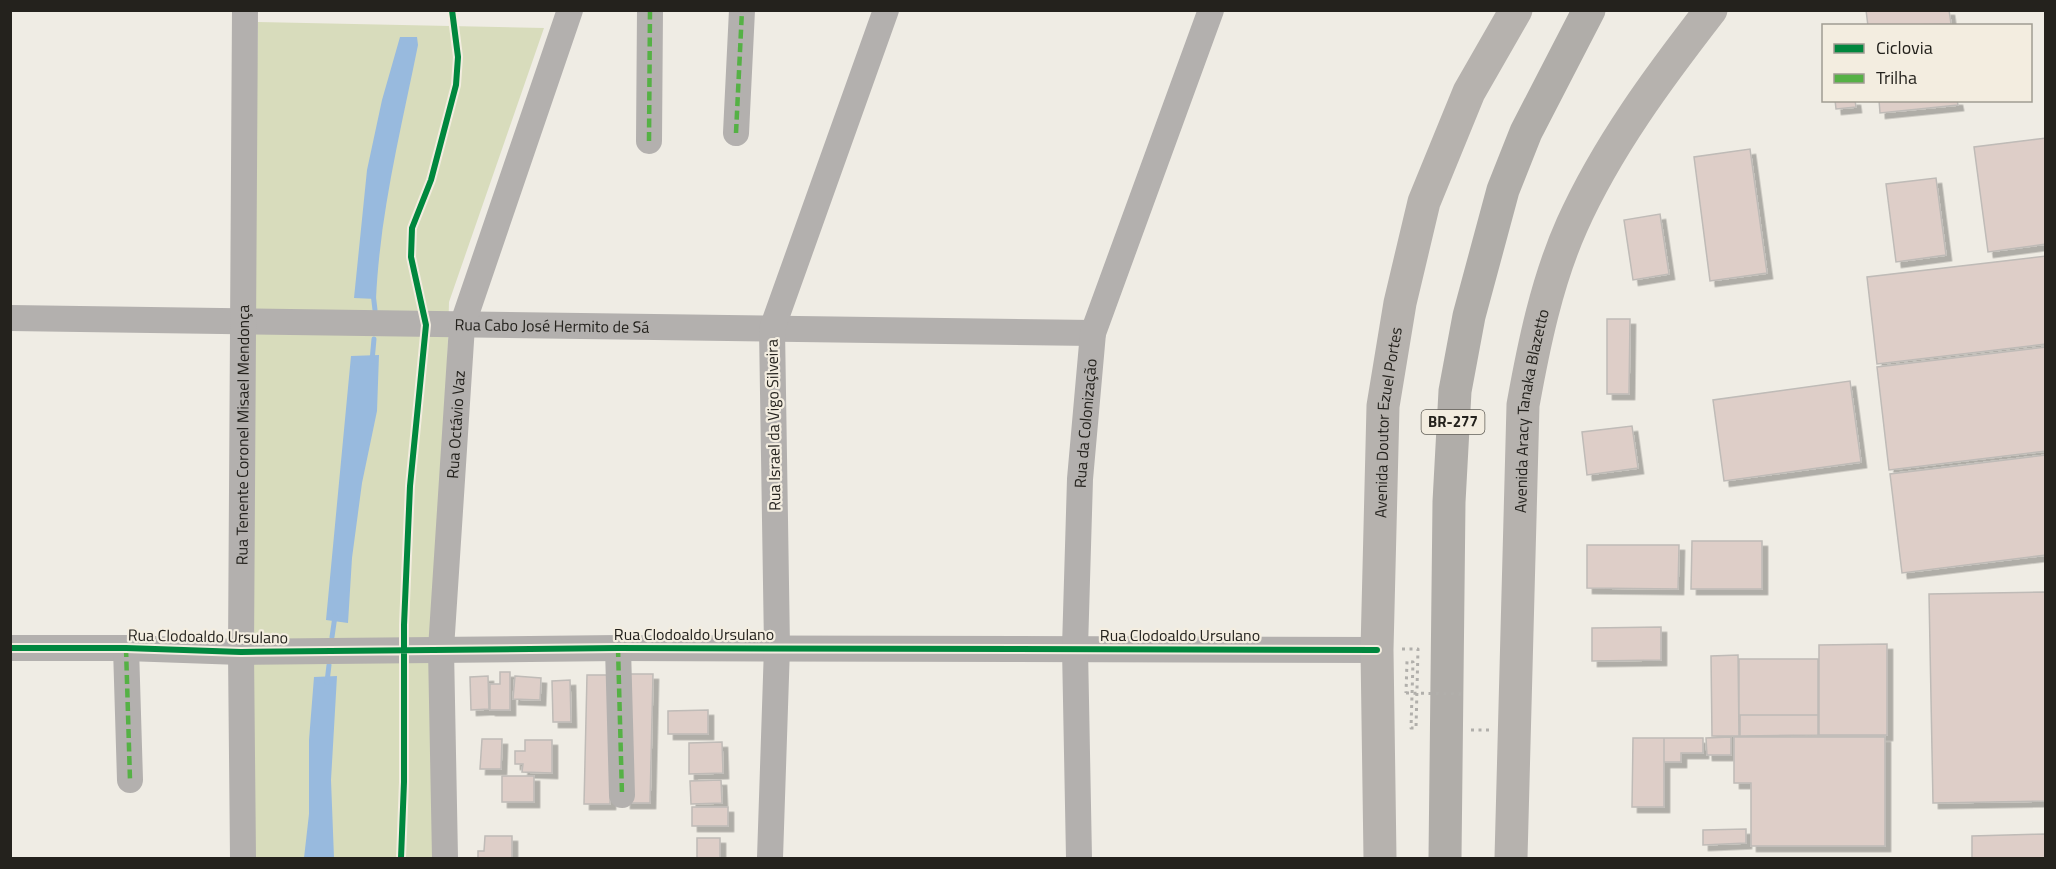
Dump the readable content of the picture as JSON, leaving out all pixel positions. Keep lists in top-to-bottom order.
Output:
{
  "streets": {
    "highway": ["BR-277"],
    "main road": ["Avenida Aracy Tanaka Blazetto", "Avenida Doutor Ezuel Portes"],
    "street": [
      "Rua Cabo José Hermito de Sá",
      "Rua da Colonização",
      "Rua Israel da Vigo Silveira",
      "Rua Octávio Vaz",
      "Rua Tenente Coronel Misael Mendonça",
      "Rua Clodoaldo Ursulano"
    ]
  },
  "crossings": [
    ["Rua Cabo José Hermito de Sá", "Rua da Colonização"],
    ["Rua Cabo José Hermito de Sá", "Rua Israel da Vigo Silveira"],
    ["Rua Cabo José Hermito de Sá", "Rua Octávio Vaz"],
    ["Rua Cabo José Hermito de Sá", "Rua Tenente Coronel Misael Mendonça"],
    ["Avenida Doutor Ezuel Portes", "Rua Clodoaldo Ursulano"],
    ["Rua da Colonização", "Rua Clodoaldo Ursulano"],
    ["Rua Israel da Vigo Silveira", "Rua Clodoaldo Ursulano"],
    ["Rua Octávio Vaz", "Rua Clodoaldo Ursulano"],
    ["Rua Tenente Coronel Misael Mendonça", "Rua Clodoaldo Ursulano"]
  ],
  "legend": ["Ciclovia", "Trilha"]
}
